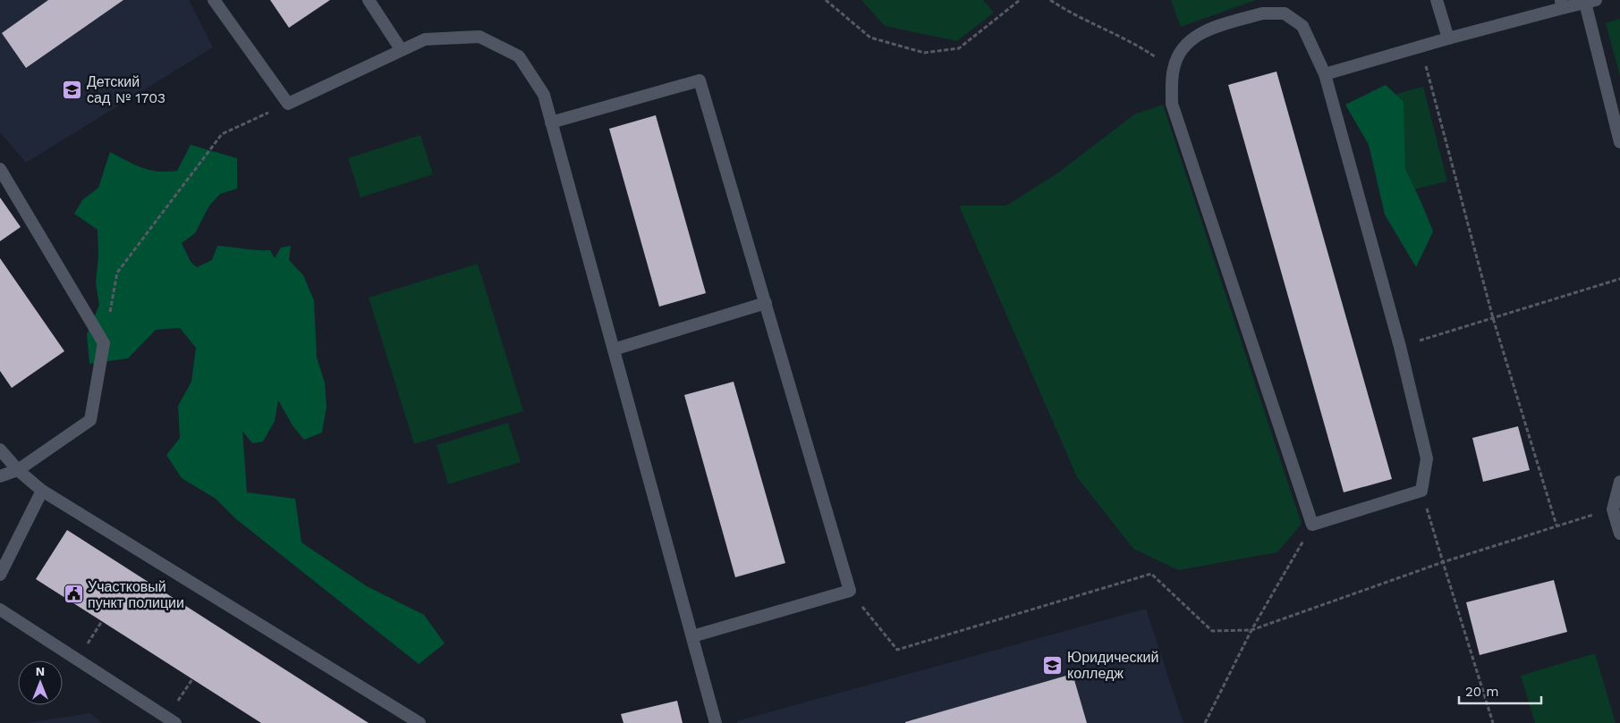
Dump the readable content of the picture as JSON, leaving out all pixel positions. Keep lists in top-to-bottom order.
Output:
{
  "places": {
    "school or university": ["Детский сад № 1703", "Юридический колледж"],
    "public building": ["Участковый пункт полиции"]
  },
  "scale_bar": "20 m",
  "north": "top"
}
